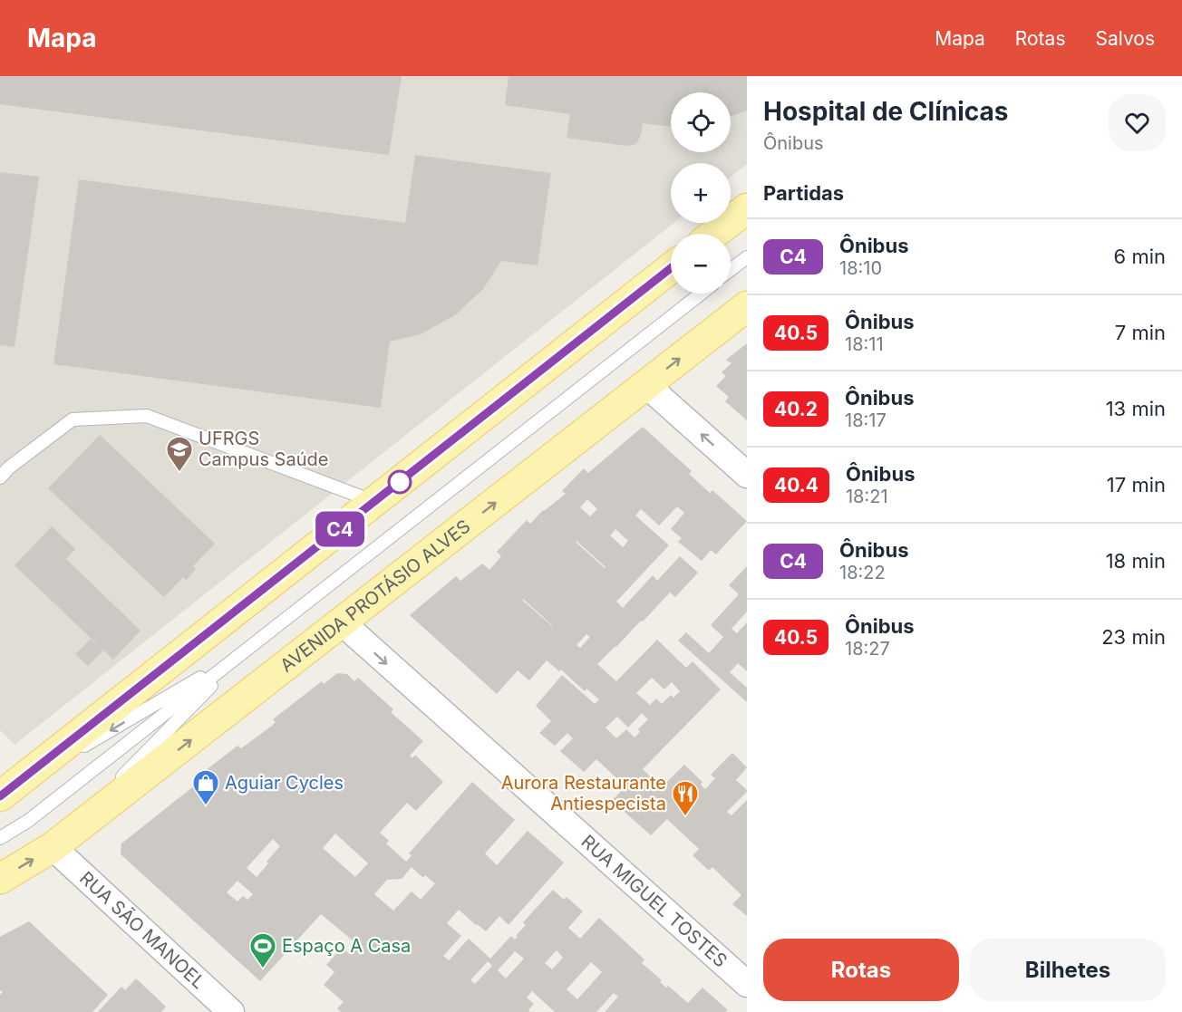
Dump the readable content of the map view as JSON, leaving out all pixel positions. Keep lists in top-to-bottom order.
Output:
{
  "streets": {
    "main road": ["AVENIDA PROTÁSIO ALVES"],
    "street": ["RUA MIGUEL TOSTES", "RUA SÃO MANOEL"]
  },
  "crossings": [
    ["AVENIDA PROTÁSIO ALVES", "RUA MIGUEL TOSTES"],
    ["AVENIDA PROTÁSIO ALVES", "RUA SÃO MANOEL"]
  ],
  "one_way": ["RUA MIGUEL TOSTES"],
  "places": {
    "school or university": ["UFRGS Campus Saúde"],
    "shop": ["Aguiar Cycles"],
    "restaurant": ["Aurora Restaurante Antiespecista"],
    "sports": ["Espaço A Casa"]
  },
  "lines": ["bus line C4"],
  "page": {
    "header": "Mapa",
    "nav": ["Mapa", "Rotas", "Salvos"],
    "on_map": "C4",
    "heading": [
      ["Hospital de Clínicas", "Ônibus"],
      "Partidas"
    ],
    "map_buttons": ["+", "−"],
    "list": [
      {
        "mark": "C4",
        "name": "Ônibus",
        "note": "18:10",
        "value": "6 min"
      },
      {
        "mark": "40.5",
        "name": "Ônibus",
        "note": "18:11",
        "value": "7 min"
      },
      {
        "mark": "40.2",
        "name": "Ônibus",
        "note": "18:17",
        "value": "13 min"
      },
      {
        "mark": "40.4",
        "name": "Ônibus",
        "note": "18:21",
        "value": "17 min"
      },
      {
        "mark": "C4",
        "name": "Ônibus",
        "note": "18:22",
        "value": "18 min"
      },
      {
        "mark": "40.5",
        "name": "Ônibus",
        "note": "18:27",
        "value": "23 min"
      }
    ],
    "buttons": ["Rotas", "Bilhetes"]
  }
}
